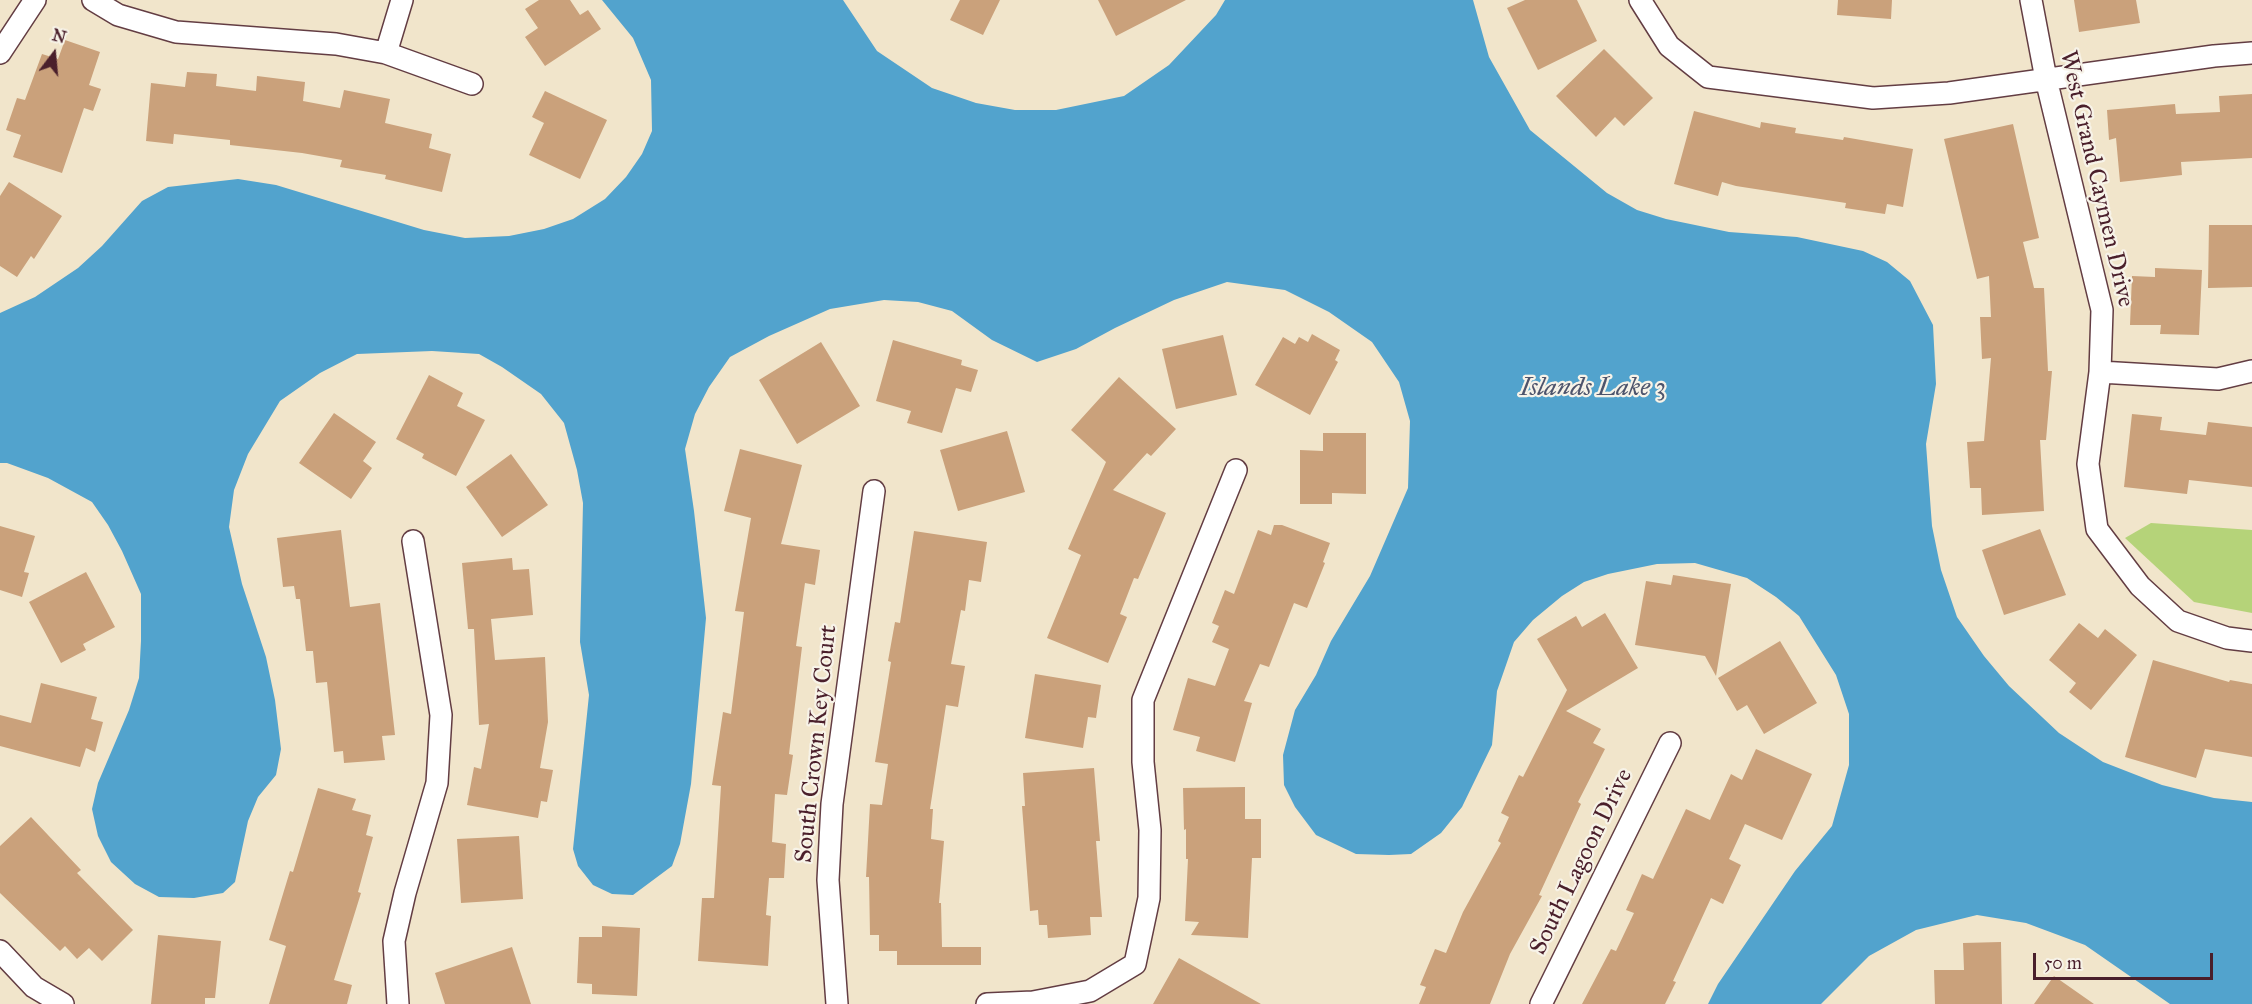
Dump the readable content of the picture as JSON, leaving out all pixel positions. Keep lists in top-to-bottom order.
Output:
{
  "streets": {
    "street": ["West Grand Caymen Drive", "South Crown Key Court", "South Lagoon Drive"]
  },
  "water": ["Islands Lake 3"],
  "scale_bar": "50 m",
  "north": "top"
}
